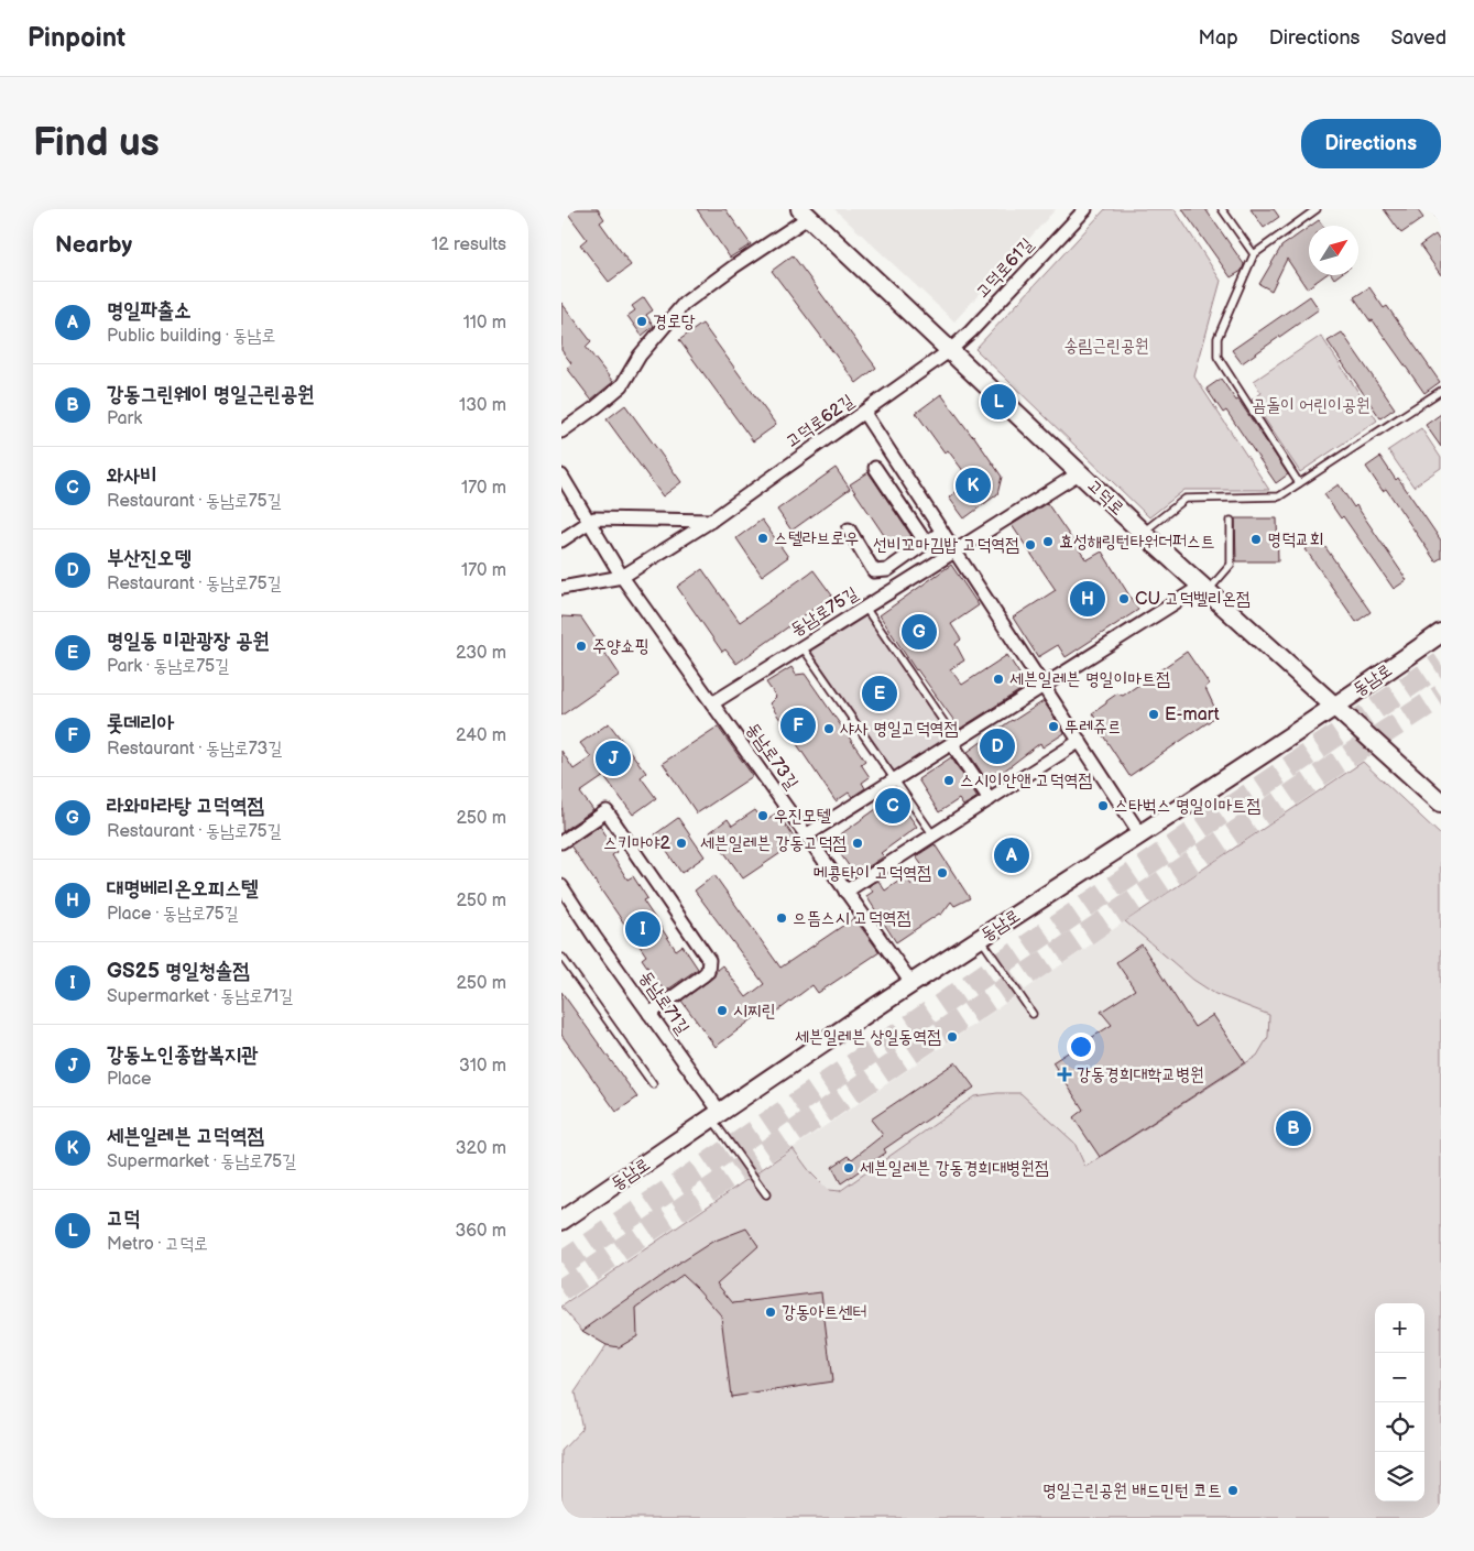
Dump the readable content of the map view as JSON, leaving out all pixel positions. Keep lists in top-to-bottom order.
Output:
{
  "streets": {
    "main road": ["고덕로", "동남로"],
    "street": [
      "고덕로61길",
      "고덕로62길",
      "동남로75길",
      "동남로73길",
      "동남로71길"
    ]
  },
  "crossings": [
    ["고덕로61길", "고덕로62길"],
    ["고덕로61길", "고덕로"],
    ["고덕로62길", "고덕로"],
    ["고덕로62길", "동남로73길"],
    ["고덕로", "동남로75길"],
    ["고덕로", "동남로"],
    ["동남로75길", "동남로73길"],
    ["동남로", "동남로73길"],
    ["동남로", "동남로71길"]
  ],
  "parks": ["송림근린공원", "곰돌이 어린이공원"],
  "places": {
    "other": [
      "경로당",
      "스텔라브로우",
      "명덕교회",
      "효성해링턴타워더퍼스트",
      "선비꼬마김밥 고덕역점",
      "CU 고덕벨리온점",
      "주양쇼핑",
      "세븐일레븐 명일이마트점",
      "E-mart",
      "뚜레쥬르",
      "샤사 명일고덕역점",
      "스시이안앤 고덕역점",
      "스타벅스 명일이마트점",
      "우진모텔",
      "스키마야2",
      "세븐일레븐 강동고덕점",
      "메콩타이 고덕역점",
      "으뜸스시 고덕역점",
      "시찌린",
      "세븐일레븐 상일동역점",
      "세븐일레븐 강동경희대병원점",
      "강동아트센터",
      "명일근린공원 배드민턴 코트"
    ],
    "health": ["강동경희대학교병원"]
  },
  "north": "top right",
  "page": {
    "header": "Pinpoint",
    "nav": ["Map", "Directions", "Saved"],
    "buttons": "Directions",
    "title": "Find us",
    "heading": ["Nearby", "12 results"],
    "list": [
      {
        "mark": "A",
        "name": "명일파출소",
        "note": "Public building · 동남로",
        "value": "110 m"
      },
      {
        "mark": "B",
        "name": "강동그린웨이 명일근린공원",
        "note": "Park",
        "value": "130 m"
      },
      {
        "mark": "C",
        "name": "와사비",
        "note": "Restaurant · 동남로75길",
        "value": "170 m"
      },
      {
        "mark": "D",
        "name": "부산진오뎅",
        "note": "Restaurant · 동남로75길",
        "value": "170 m"
      },
      {
        "mark": "E",
        "name": "명일동 미관광장 공원",
        "note": "Park · 동남로75길",
        "value": "230 m"
      },
      {
        "mark": "F",
        "name": "롯데리아",
        "note": "Restaurant · 동남로73길",
        "value": "240 m"
      },
      {
        "mark": "G",
        "name": "라와마라탕 고덕역점",
        "note": "Restaurant · 동남로75길",
        "value": "250 m"
      },
      {
        "mark": "H",
        "name": "대명베리온오피스텔",
        "note": "Place · 동남로75길",
        "value": "250 m"
      },
      {
        "mark": "I",
        "name": "GS25 명일청솔점",
        "note": "Supermarket · 동남로71길",
        "value": "250 m"
      },
      {
        "mark": "J",
        "name": "강동노인종합복지관",
        "note": "Place",
        "value": "310 m"
      },
      {
        "mark": "K",
        "name": "세븐일레븐 고덕역점",
        "note": "Supermarket · 동남로75길",
        "value": "320 m"
      },
      {
        "mark": "L",
        "name": "고덕",
        "note": "Metro · 고덕로",
        "value": "360 m"
      }
    ],
    "pins": [
      "L",
      "K",
      "H",
      "G",
      "E",
      "F",
      "D",
      "J",
      "C",
      "A",
      "I",
      "B"
    ],
    "map_buttons": ["+", "−"]
  }
}
